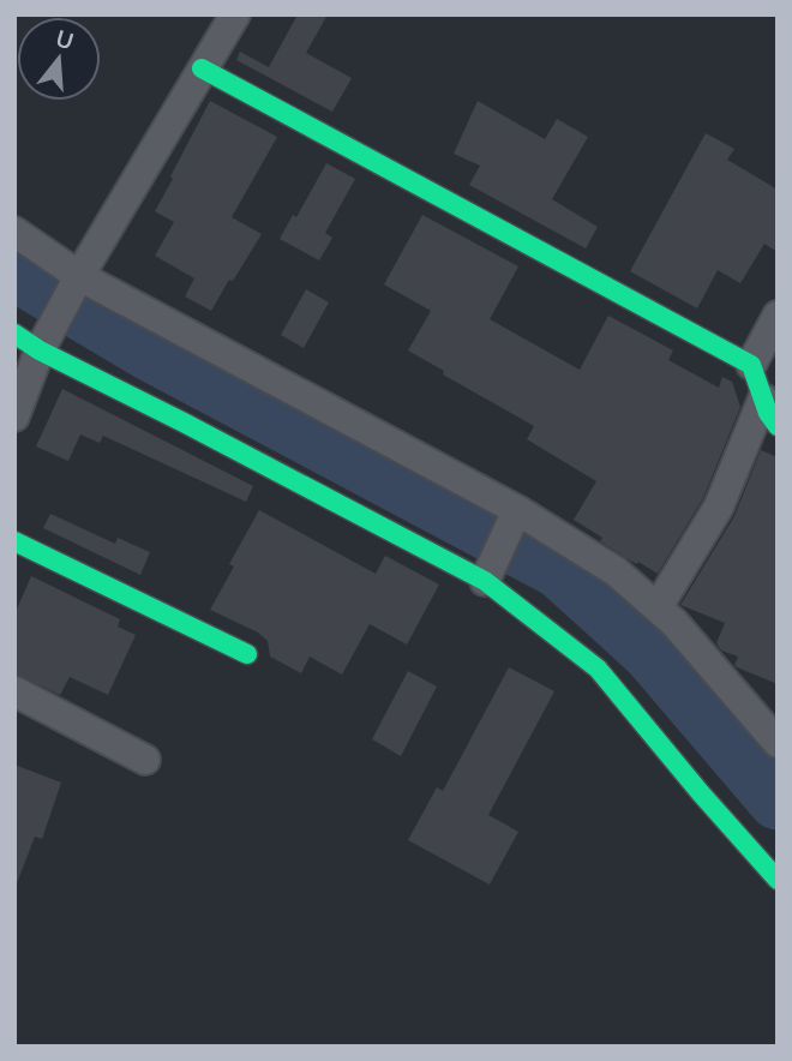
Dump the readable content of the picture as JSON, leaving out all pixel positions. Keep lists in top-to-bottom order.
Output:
{
  "north": "top"
}
